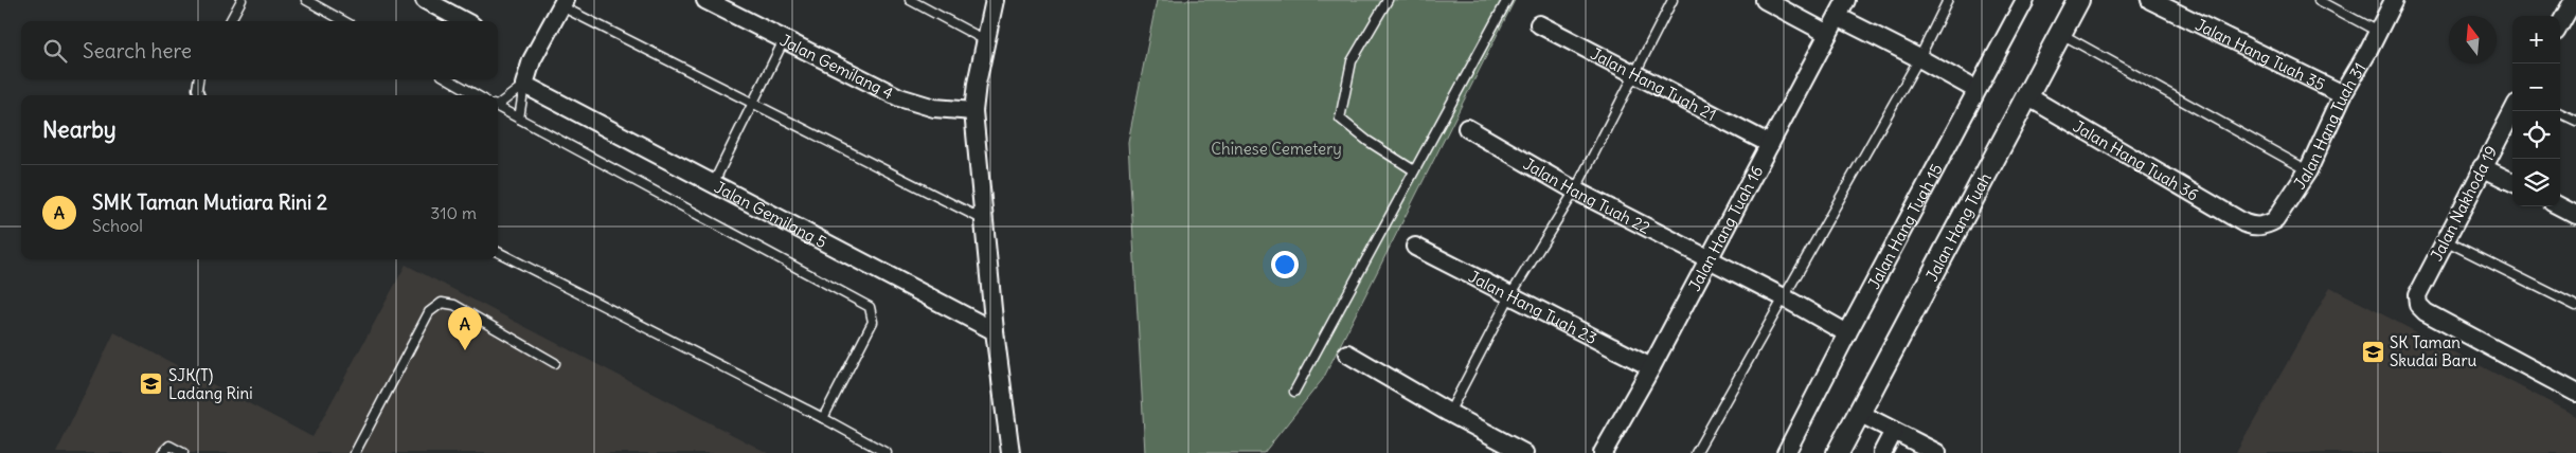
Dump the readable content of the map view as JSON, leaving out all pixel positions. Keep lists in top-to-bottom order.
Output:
{
  "streets": {
    "street": [
      "Jalan Hang Tuah 35",
      "Jalan Gemilang 4",
      "Jalan Hang Tuah 21",
      "Jalan Hang Tuah 31",
      "Jalan Hang Tuah 36",
      "Jalan Hang Tuah 22",
      "Jalan Nakhoda 19",
      "Jalan Gemilang 5",
      "Jalan Hang Tuah 15",
      "Jalan Hang Tuah",
      "Jalan Hang Tuah 16",
      "Jalan Hang Tuah 23"
    ]
  },
  "crossings": [
    ["Jalan Hang Tuah 35", "Jalan Hang Tuah 31"],
    ["Jalan Hang Tuah 21", "Jalan Hang Tuah 16"],
    ["Jalan Hang Tuah 31", "Jalan Hang Tuah 36"],
    ["Jalan Hang Tuah 36", "Jalan Hang Tuah"],
    ["Jalan Hang Tuah 22", "Jalan Hang Tuah 15"],
    ["Jalan Hang Tuah 22", "Jalan Hang Tuah 16"],
    ["Jalan Hang Tuah 16", "Jalan Hang Tuah 23"]
  ],
  "parks": ["Chinese Cemetery"],
  "places": {
    "school or university": ["SK Taman Skudai Baru", "SJK(T) Ladang Rini"]
  },
  "north": "top",
  "page": {
    "map_buttons": ["+", "−"],
    "search": "Search here",
    "heading": "Nearby",
    "list": [
      {
        "mark": "A",
        "name": "SMK Taman Mutiara Rini 2",
        "note": "School",
        "value": "310 m"
      }
    ],
    "pins": "A"
  }
}
